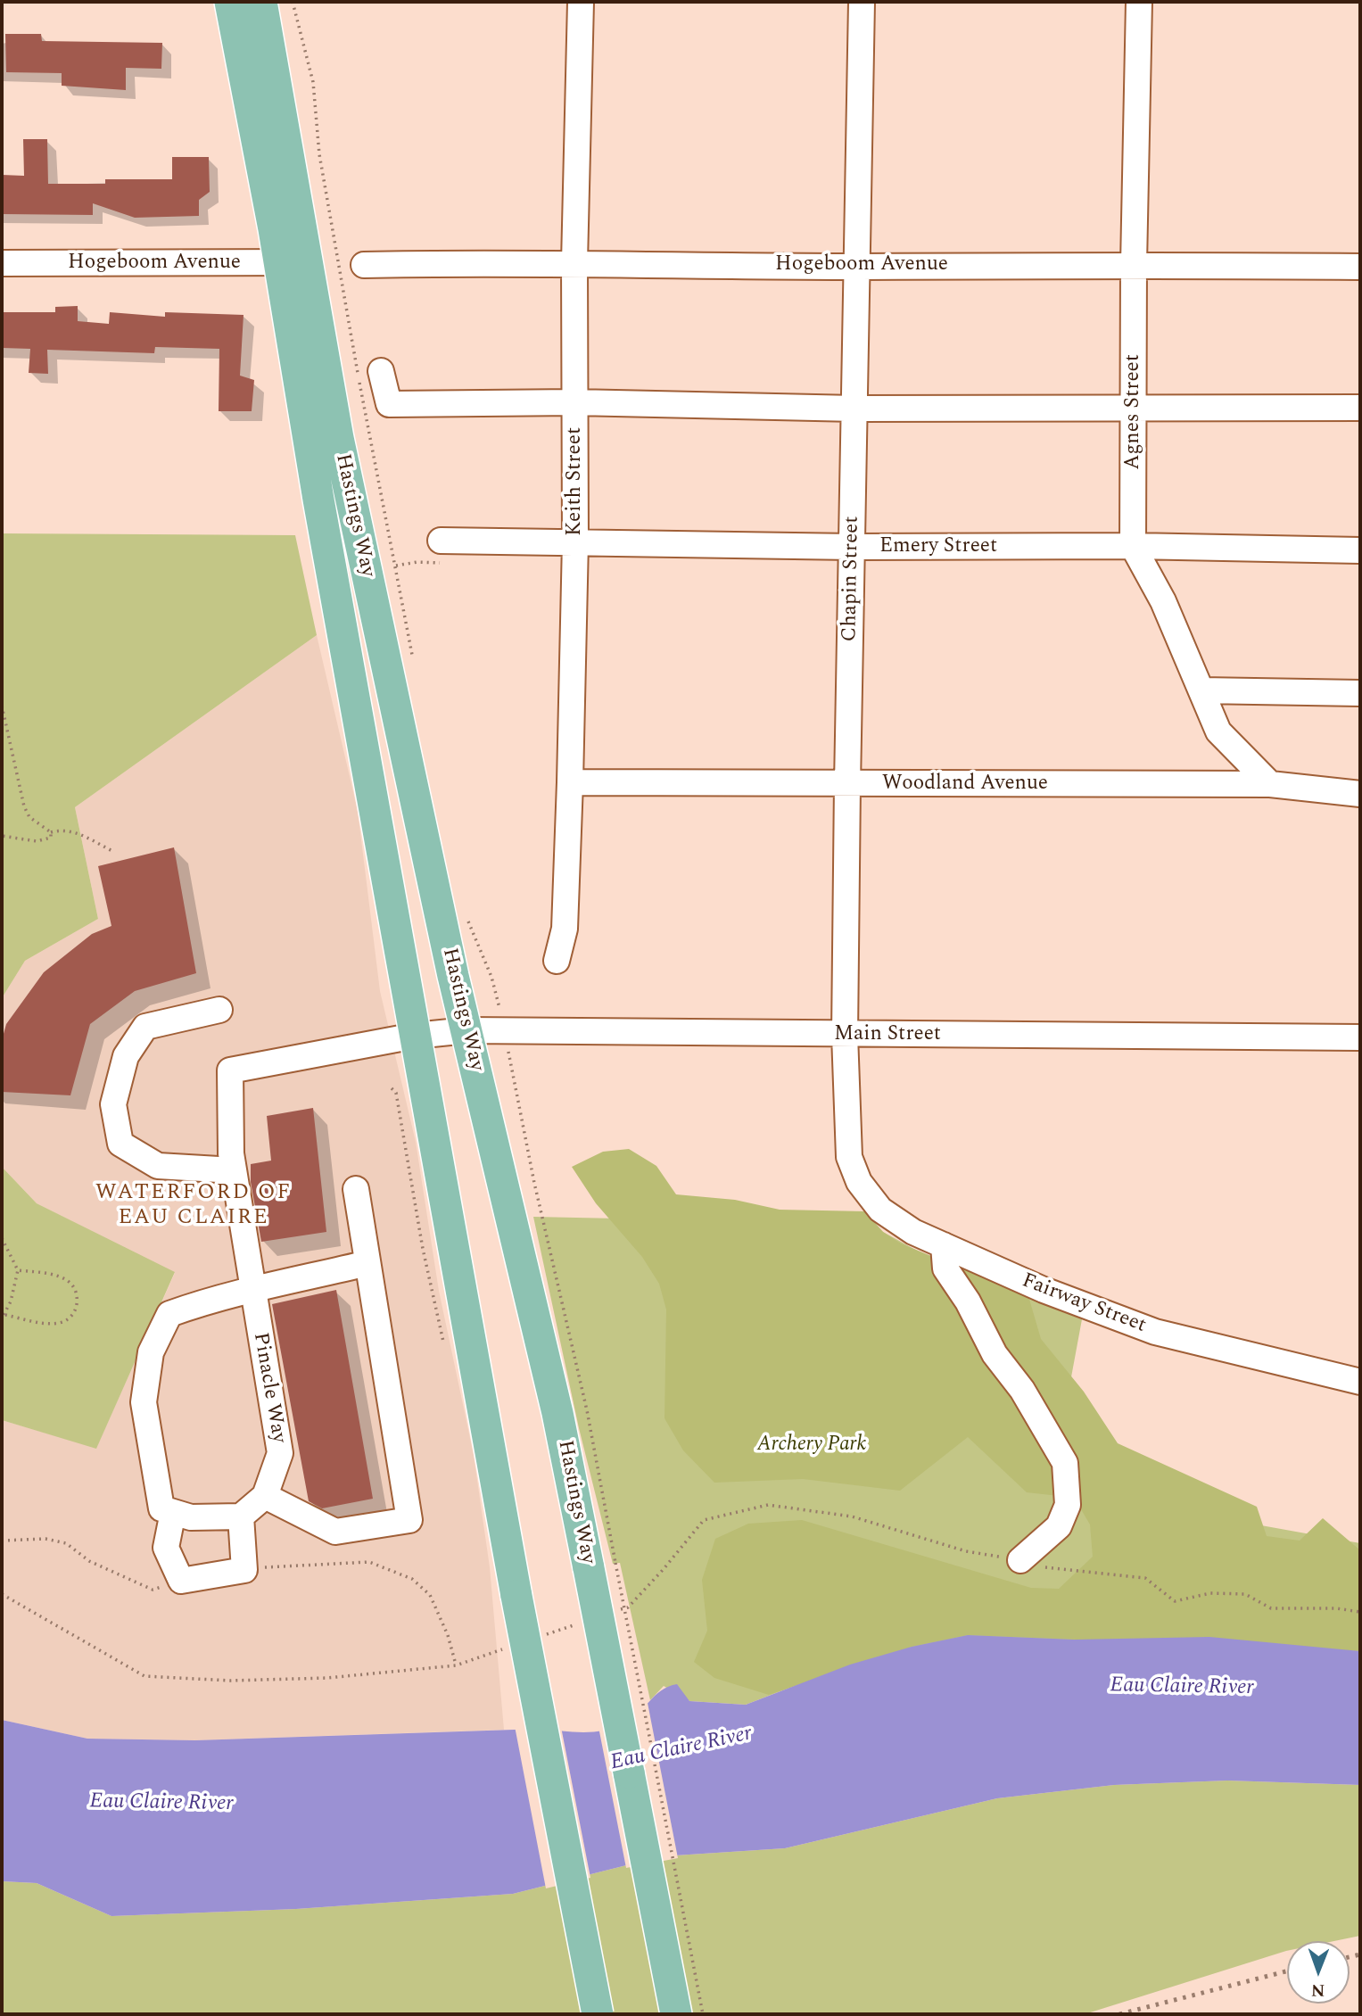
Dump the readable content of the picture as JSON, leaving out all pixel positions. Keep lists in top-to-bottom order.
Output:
{
  "streets": {
    "main road": ["Hastings Way"],
    "street": [
      "Hogeboom Avenue",
      "Agnes Street",
      "Keith Street",
      "Emery Street",
      "Chapin Street",
      "Woodland Avenue",
      "Main Street",
      "Fairway Street",
      "Pinacle Way"
    ]
  },
  "crossings": [
    ["Hogeboom Avenue", "Agnes Street"],
    ["Hogeboom Avenue", "Keith Street"],
    ["Hogeboom Avenue", "Hastings Way"],
    ["Hogeboom Avenue", "Chapin Street"],
    ["Agnes Street", "Emery Street"],
    ["Agnes Street", "Woodland Avenue"],
    ["Keith Street", "Emery Street"],
    ["Keith Street", "Woodland Avenue"],
    ["Hastings Way", "Main Street"],
    ["Hastings Way", "Pinacle Way"],
    ["Emery Street", "Chapin Street"],
    ["Chapin Street", "Woodland Avenue"],
    ["Chapin Street", "Main Street"],
    ["Chapin Street", "Fairway Street"],
    ["Main Street", "Pinacle Way"]
  ],
  "districts": ["WATERFORD OF EAU CLAIRE"],
  "water": ["Eau Claire River"],
  "parks": ["Archery Park"],
  "north": "bottom"
}
